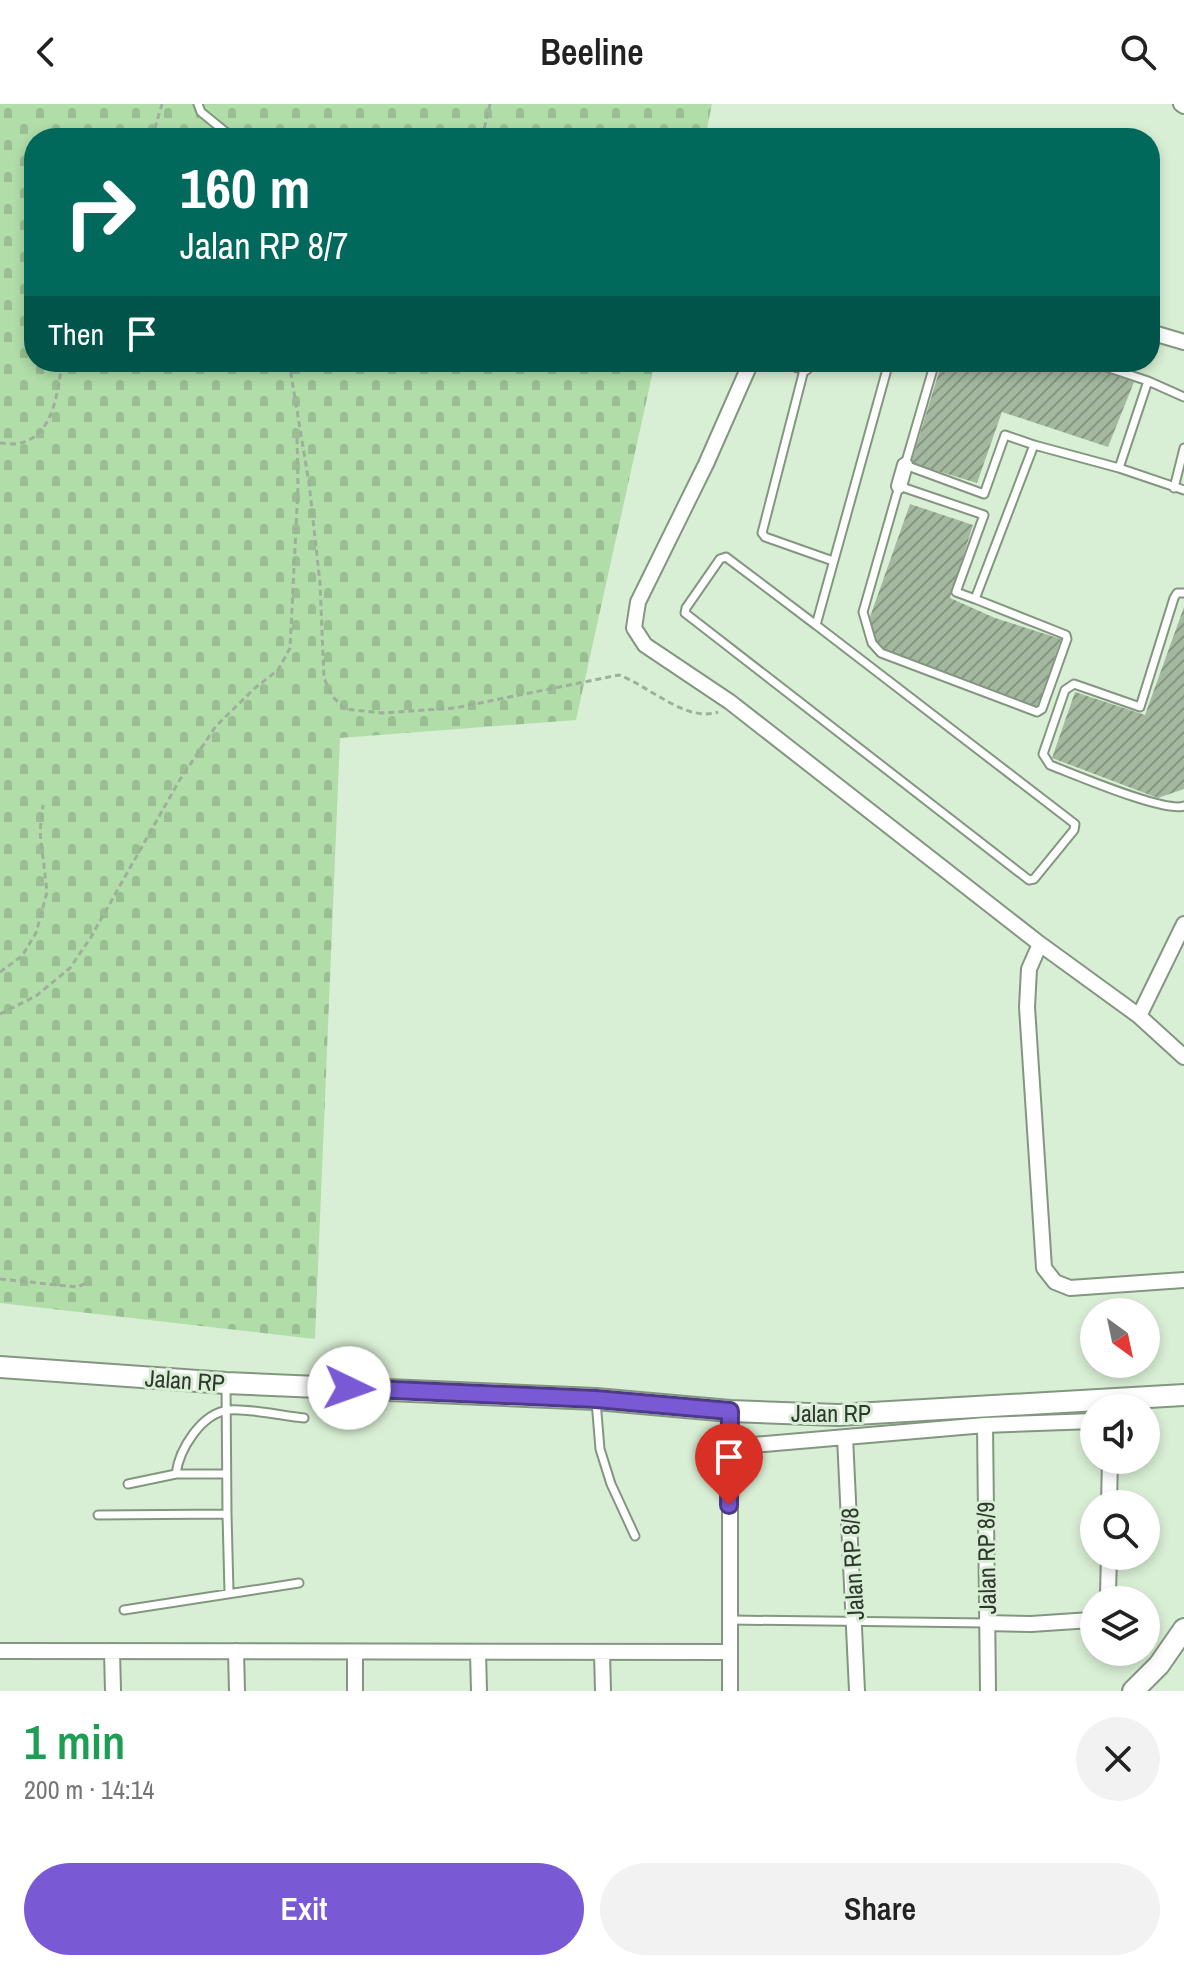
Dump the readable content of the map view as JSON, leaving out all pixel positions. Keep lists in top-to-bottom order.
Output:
{
  "streets": {
    "street": ["Jalan RP", "Jalan RP 8/9", "Jalan RP 8/8"]
  },
  "north": "bottom right",
  "page": {
    "header": "Beeline",
    "turn": ["160 m", "Jalan RP 8/7"],
    "then": "Then",
    "heading": ["1 min", "200 m · 14:14"],
    "buttons": ["Exit", "Share"]
  }
}
